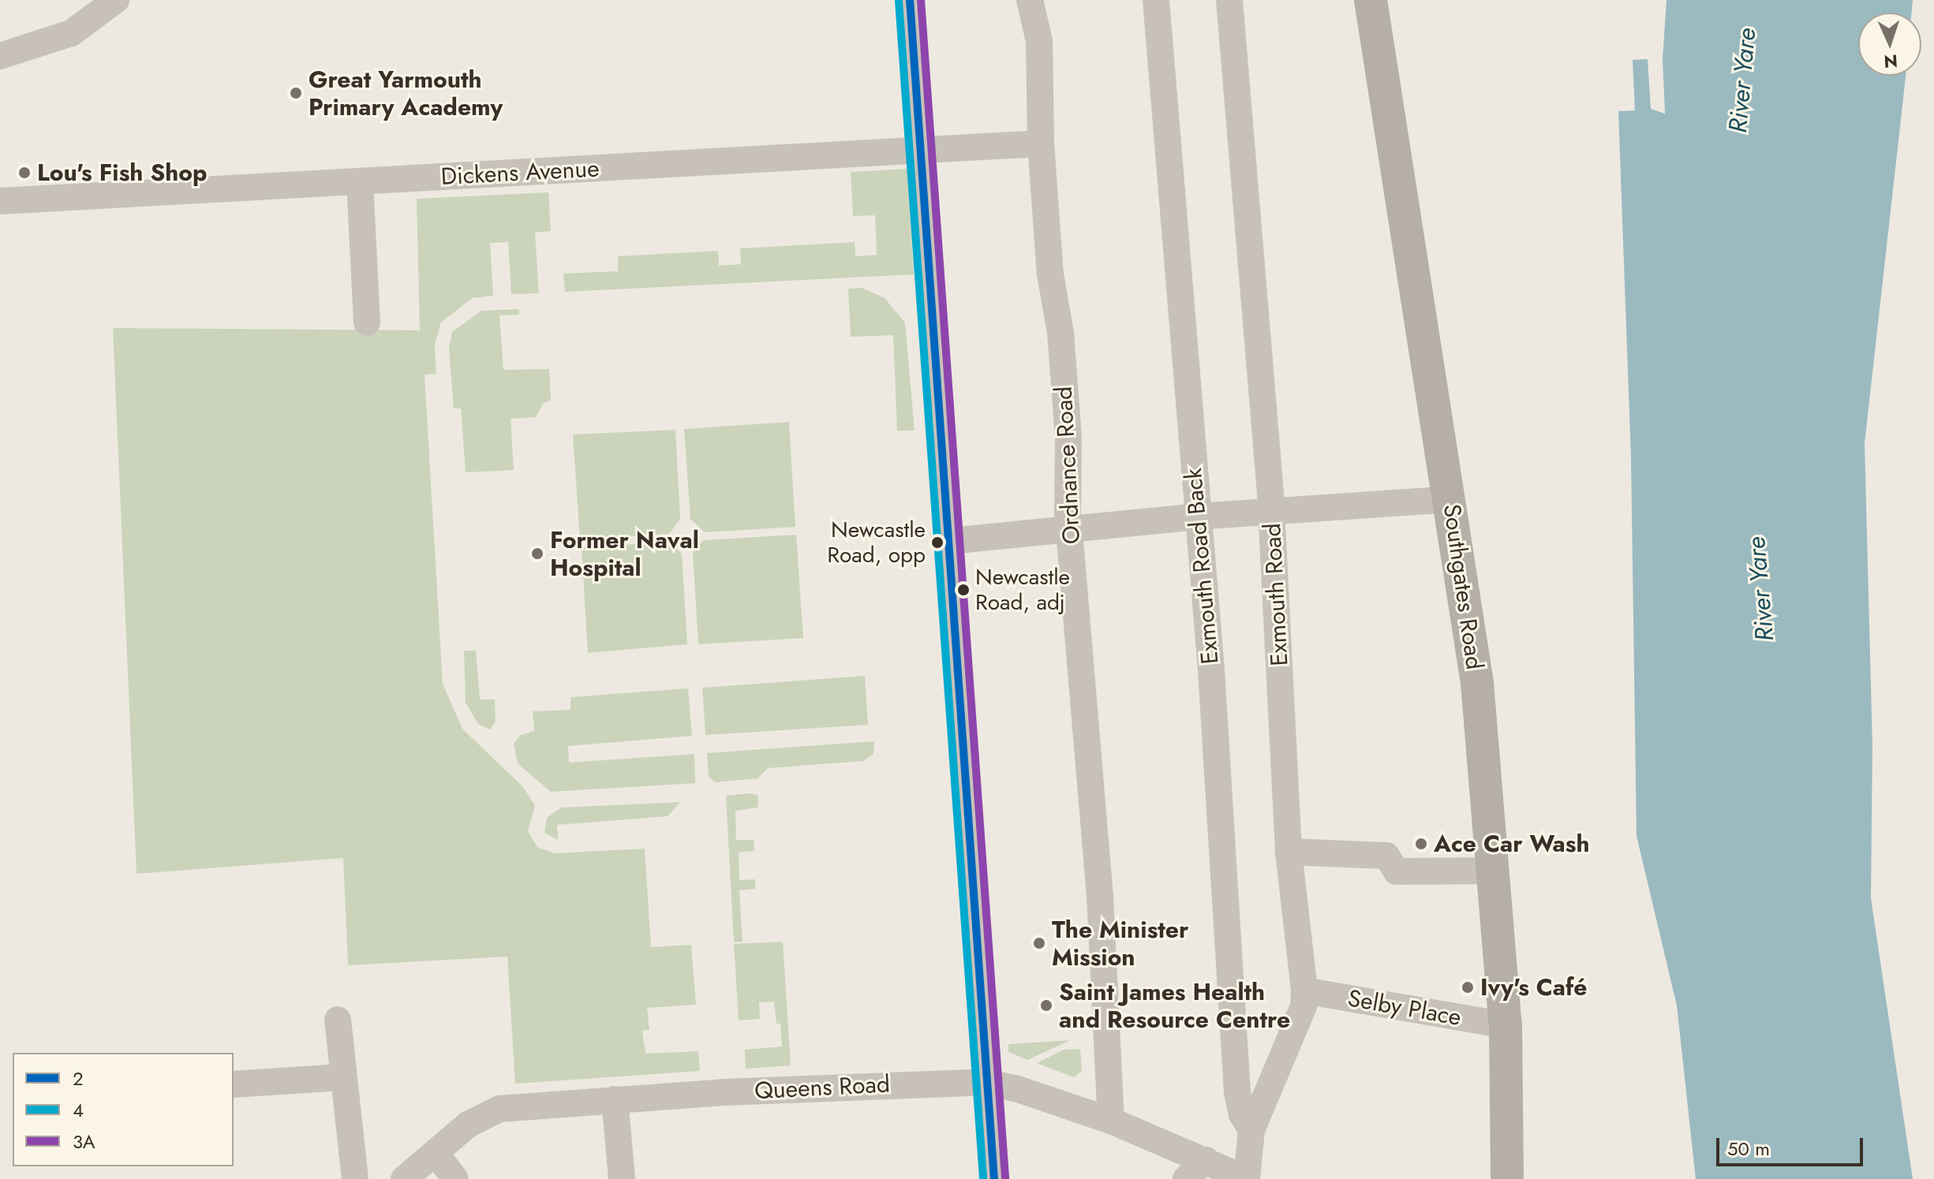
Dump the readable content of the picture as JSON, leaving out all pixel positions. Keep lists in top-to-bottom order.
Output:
{
  "streets": {
    "main road": ["Southgates Road"],
    "street": [
      "Dickens Avenue",
      "Ordnance Road",
      "Exmouth Road Back",
      "Exmouth Road",
      "Selby Place",
      "Queens Road"
    ]
  },
  "crossings": [
    ["Dickens Avenue", "Ordnance Road"],
    ["Ordnance Road", "Queens Road"],
    ["Exmouth Road Back", "Exmouth Road"],
    ["Southgates Road", "Selby Place"],
    ["Exmouth Road", "Selby Place"],
    ["Exmouth Road", "Queens Road"]
  ],
  "water": ["River Yare"],
  "places": [
    "Great Yarmouth Primary Academy",
    "Lou's Fish Shop",
    "Newcastle Road, opp",
    "Former Naval Hospital",
    "Newcastle Road, adj",
    "Ace Car Wash",
    "The Minister Mission",
    "Ivy's Café",
    "Saint James Health and Resource Centre"
  ],
  "lines": ["transit line 2", "transit line 3A", "transit line 4"],
  "legend": ["2", "4", "3A"],
  "scale_bar": "50 m",
  "north": "bottom"
}
